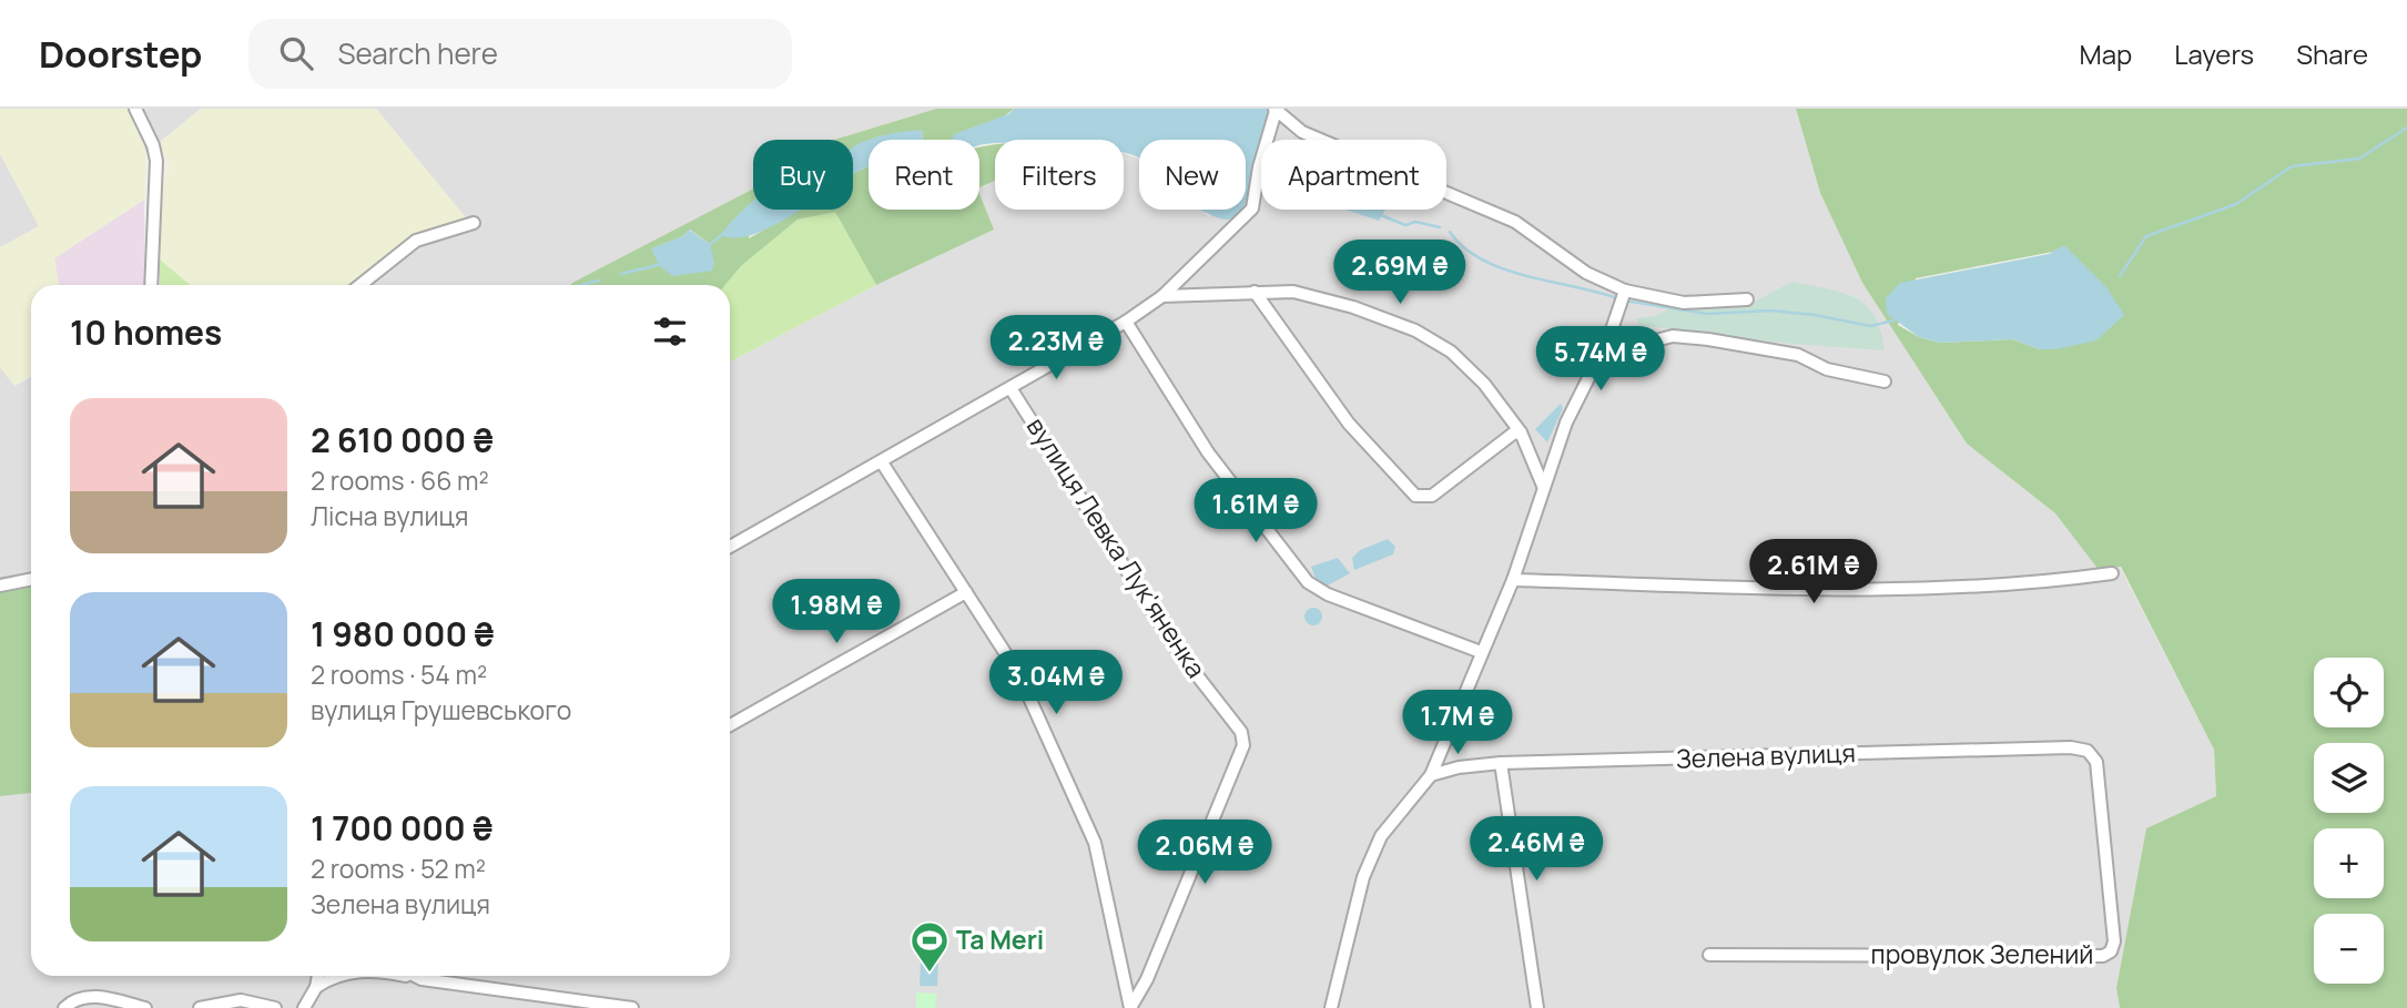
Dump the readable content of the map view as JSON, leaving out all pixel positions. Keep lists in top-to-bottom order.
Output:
{
  "streets": {
    "street": ["вулиця Левка Лук'яненка", "Зелена вулиця", "провулок Зелений"]
  },
  "crossings": [
    ["Зелена вулиця", "провулок Зелений"]
  ],
  "places": {
    "sports": ["Ta Meri"]
  },
  "page": {
    "header": "Doorstep",
    "search": "Search here",
    "nav": ["Map", "Layers", "Share"],
    "chip": [
      "Buy",
      "Rent",
      "Filters",
      "New",
      "Apartment"
    ],
    "price": [
      "2.69M ₴",
      "2.23M ₴",
      "5.74M ₴",
      "1.61M ₴",
      "2.61M ₴",
      "1.98M ₴",
      "3.04M ₴",
      "1.7M ₴",
      "2.46M ₴",
      "2.06M ₴"
    ],
    "heading": "10 homes",
    "list": [
      {
        "name": "2 610 000 ₴",
        "note": "2 rooms · 66 m² · Лісна вулиця"
      },
      {
        "name": "1 980 000 ₴",
        "note": "2 rooms · 54 m² · вулиця Грушевського"
      },
      {
        "name": "1 700 000 ₴",
        "note": "2 rooms · 52 m² · Зелена вулиця"
      }
    ],
    "map_buttons": ["+", "−"]
  }
}
